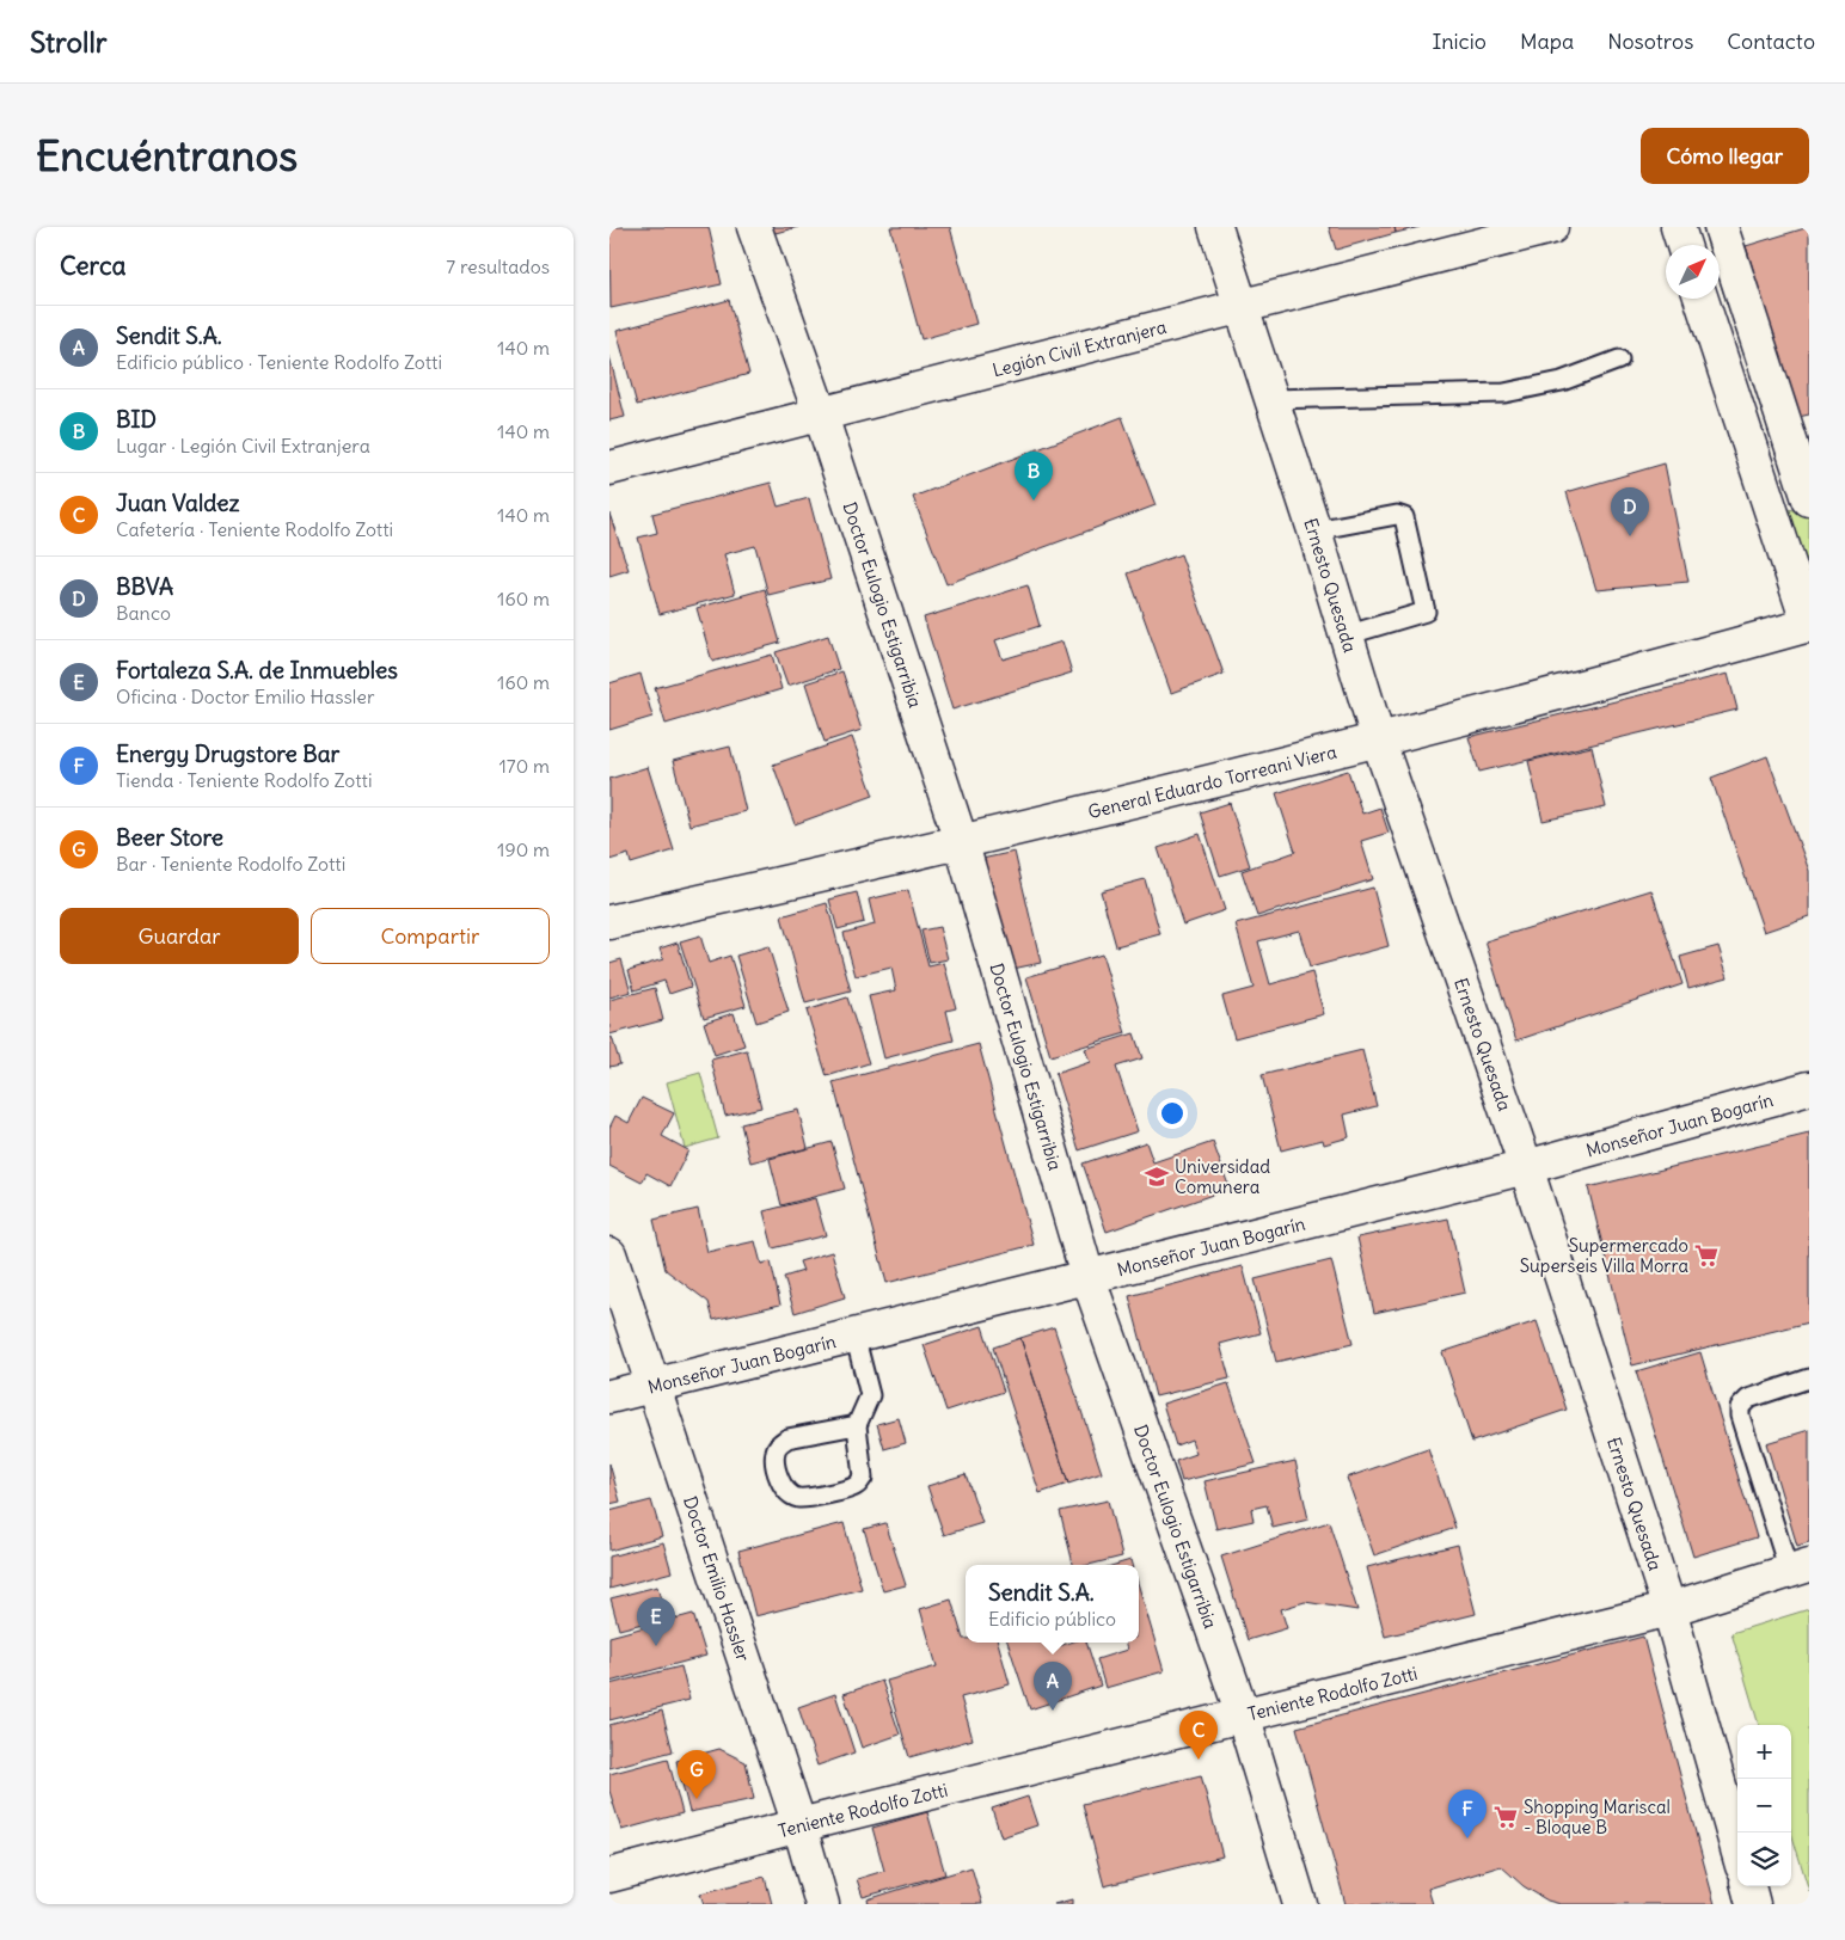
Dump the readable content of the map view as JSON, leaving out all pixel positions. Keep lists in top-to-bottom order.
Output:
{
  "streets": {
    "main road": [
      "Legión Civil Extranjera",
      "Ernesto Quesada",
      "Doctor Eulogio Estigarribia",
      "General Eduardo Torreani Viera",
      "Monseñor Juan Bogarín",
      "Doctor Emilio Hassler",
      "Teniente Rodolfo Zotti"
    ]
  },
  "crossings": [
    ["Legión Civil Extranjera", "Ernesto Quesada"],
    ["Legión Civil Extranjera", "Doctor Eulogio Estigarribia"],
    ["Ernesto Quesada", "General Eduardo Torreani Viera"],
    ["Ernesto Quesada", "Monseñor Juan Bogarín"],
    ["Ernesto Quesada", "Teniente Rodolfo Zotti"],
    ["Doctor Eulogio Estigarribia", "General Eduardo Torreani Viera"],
    ["Doctor Eulogio Estigarribia", "Monseñor Juan Bogarín"],
    ["Doctor Eulogio Estigarribia", "Teniente Rodolfo Zotti"],
    ["Monseñor Juan Bogarín", "Doctor Emilio Hassler"],
    ["Doctor Emilio Hassler", "Teniente Rodolfo Zotti"]
  ],
  "places": {
    "school or university": ["Universidad Comunera"],
    "supermarket": ["Supermercado Superseis Villa Morra", "Shopping Mariscal - Bloque B"]
  },
  "north": "top right",
  "page": {
    "header": "Strollr",
    "nav": [
      "Inicio",
      "Mapa",
      "Nosotros",
      "Contacto"
    ],
    "buttons": [
      "Cómo llegar",
      ["Guardar", "Compartir"]
    ],
    "title": "Encuéntranos",
    "heading": ["Cerca", "7 resultados"],
    "list": [
      {
        "mark": "A",
        "name": "Sendit S.A.",
        "note": "Edificio público · Teniente Rodolfo Zotti",
        "value": "140 m"
      },
      {
        "mark": "B",
        "name": "BID",
        "note": "Lugar · Legión Civil Extranjera",
        "value": "140 m"
      },
      {
        "mark": "C",
        "name": "Juan Valdez",
        "note": "Cafetería · Teniente Rodolfo Zotti",
        "value": "140 m"
      },
      {
        "mark": "D",
        "name": "BBVA",
        "note": "Banco",
        "value": "160 m"
      },
      {
        "mark": "E",
        "name": "Fortaleza S.A. de Inmuebles",
        "note": "Oficina · Doctor Emilio Hassler",
        "value": "160 m"
      },
      {
        "mark": "F",
        "name": "Energy Drugstore Bar",
        "note": "Tienda · Teniente Rodolfo Zotti",
        "value": "170 m"
      },
      {
        "mark": "G",
        "name": "Beer Store",
        "note": "Bar · Teniente Rodolfo Zotti",
        "value": "190 m"
      }
    ],
    "pins": [
      "B",
      "D",
      "E",
      "A",
      "C",
      "G",
      "F"
    ],
    "popup": ["Sendit S.A.", "Edificio público"],
    "map_buttons": ["+", "−"]
  }
}
